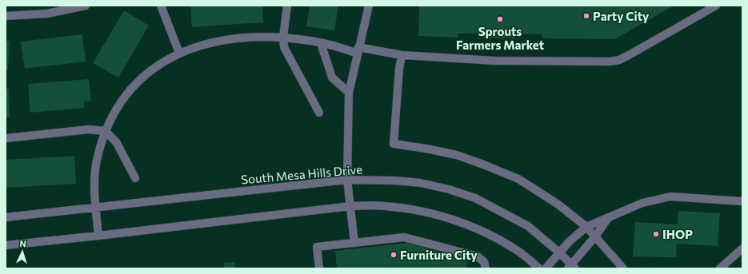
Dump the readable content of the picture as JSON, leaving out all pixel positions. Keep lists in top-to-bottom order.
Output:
{
  "streets": {
    "street": ["South Mesa Hills Drive"]
  },
  "places": [
    "Party City",
    "Sprouts Farmers Market",
    "IHOP",
    "Furniture City"
  ],
  "north": "top"
}
